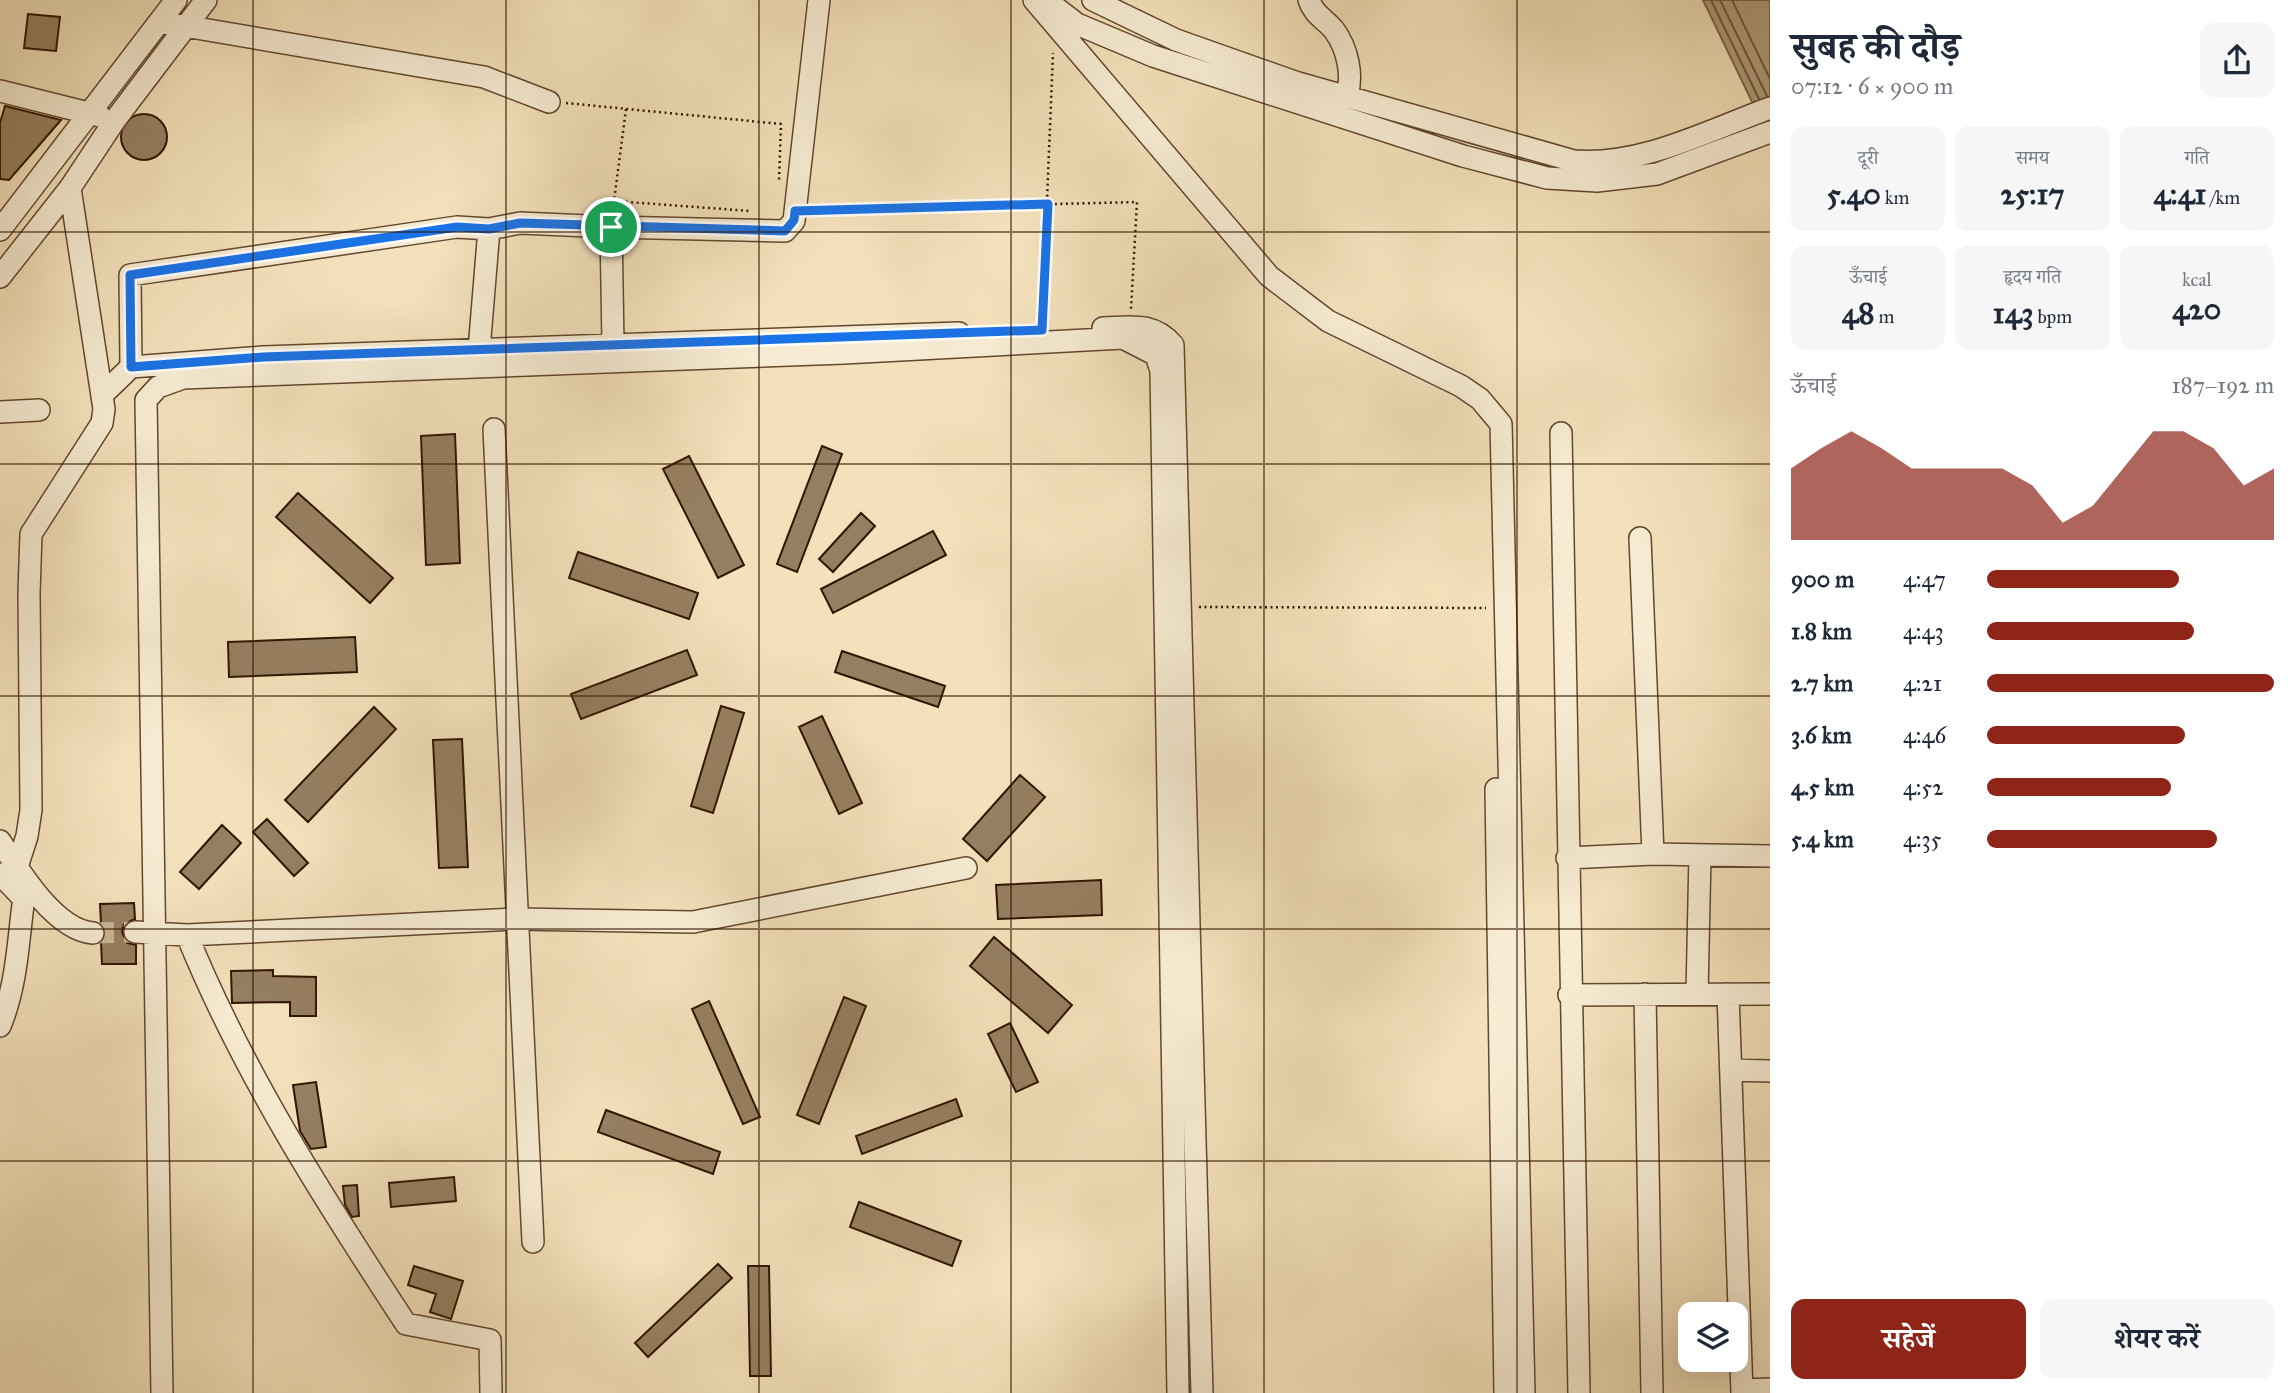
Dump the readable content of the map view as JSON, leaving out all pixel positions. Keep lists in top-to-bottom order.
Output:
{
  "page": {
    "heading": ["सुबह की दौड़", "07:12 · 6 × 900 m"],
    "stats": [
      ["दूरी", "5.40 km"],
      ["समय", "25:17"],
      ["गति", "4:41 /km"],
      ["ऊँचाई", "48 m"],
      ["हृदय गति", "143 bpm"],
      ["kcal", "420"]
    ],
    "chart": ["ऊँचाई", "187–192 m"],
    "list": [
      {
        "name": "900 m",
        "note": "4:47"
      },
      {
        "name": "1.8 km",
        "note": "4:43"
      },
      {
        "name": "2.7 km",
        "note": "4:21"
      },
      {
        "name": "3.6 km",
        "note": "4:46"
      },
      {
        "name": "4.5 km",
        "note": "4:52"
      },
      {
        "name": "5.4 km",
        "note": "4:35"
      }
    ],
    "buttons": ["सहेजें", "शेयर करें"]
  }
}
